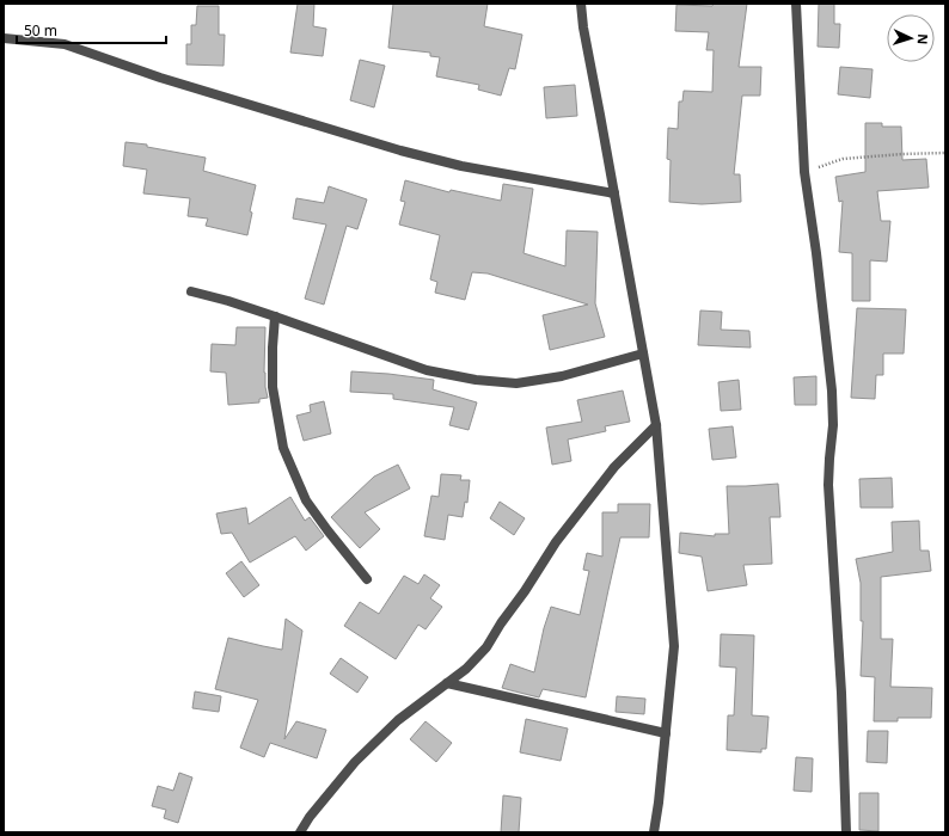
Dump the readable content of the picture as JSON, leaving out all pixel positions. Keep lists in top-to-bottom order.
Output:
{
  "scale_bar": "50 m",
  "north": "right"
}
